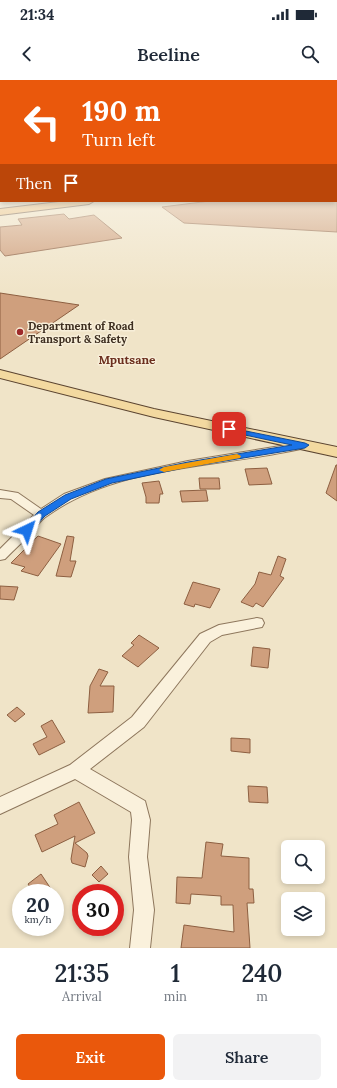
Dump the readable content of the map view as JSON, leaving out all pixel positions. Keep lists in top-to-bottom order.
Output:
{
  "districts": ["Mputsane"],
  "places": ["Department of Road Transport & Safety"],
  "page": {
    "status": "21:34",
    "header": "Beeline",
    "turn": ["190 m", "Turn left"],
    "then": "Then",
    "speed": "20 km/h",
    "limit": "30",
    "eta": [
      "21:35",
      "Arrival",
      "1",
      "min",
      "240",
      "m"
    ],
    "buttons": ["Exit", "Share"]
  }
}
